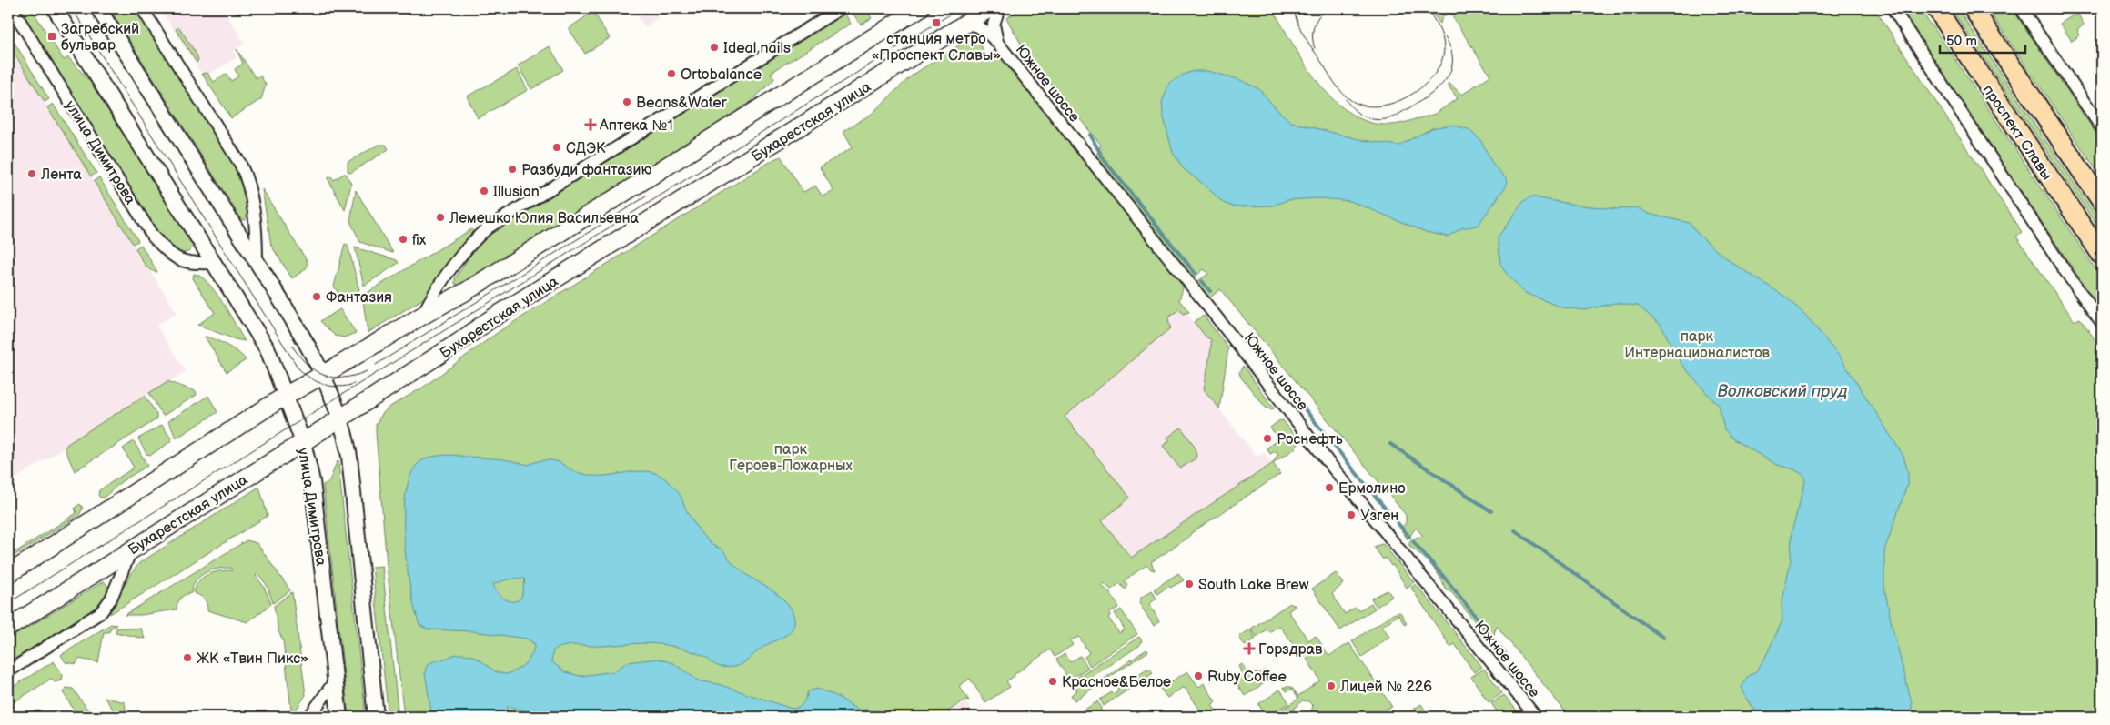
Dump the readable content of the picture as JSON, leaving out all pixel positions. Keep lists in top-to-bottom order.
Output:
{
  "streets": {
    "main road": ["Бухарестская улица", "проспект Славы"],
    "street": ["Южное шоссе", "улица Димитрова"]
  },
  "crossings": [
    ["Южное шоссе", "Бухарестская улица"],
    ["Бухарестская улица", "улица Димитрова"]
  ],
  "water": ["Волковский пруд"],
  "parks": ["парк Интернационалистов", "парк Героев-Пожарных"],
  "places": {
    "transit": ["станция метро «Проспект Славы»", "Загребский бульвар"],
    "other": [
      "Ideal nails",
      "Ortobalance",
      "Beans&Water",
      "СДЭК",
      "Разбуди фантазию",
      "Лента",
      "Illusion",
      "Лемешко Юлия Васильевна",
      "fix",
      "Фантазия",
      "Роснефть",
      "Ермолино",
      "Узген",
      "South Lake Brew",
      "ЖК «Твин Пикс»",
      "Ruby Coffee",
      "Красное&Белое",
      "Лицей № 226"
    ],
    "health": ["Аптека №1", "Горздрав"]
  },
  "scale_bar": "50 m"
}
